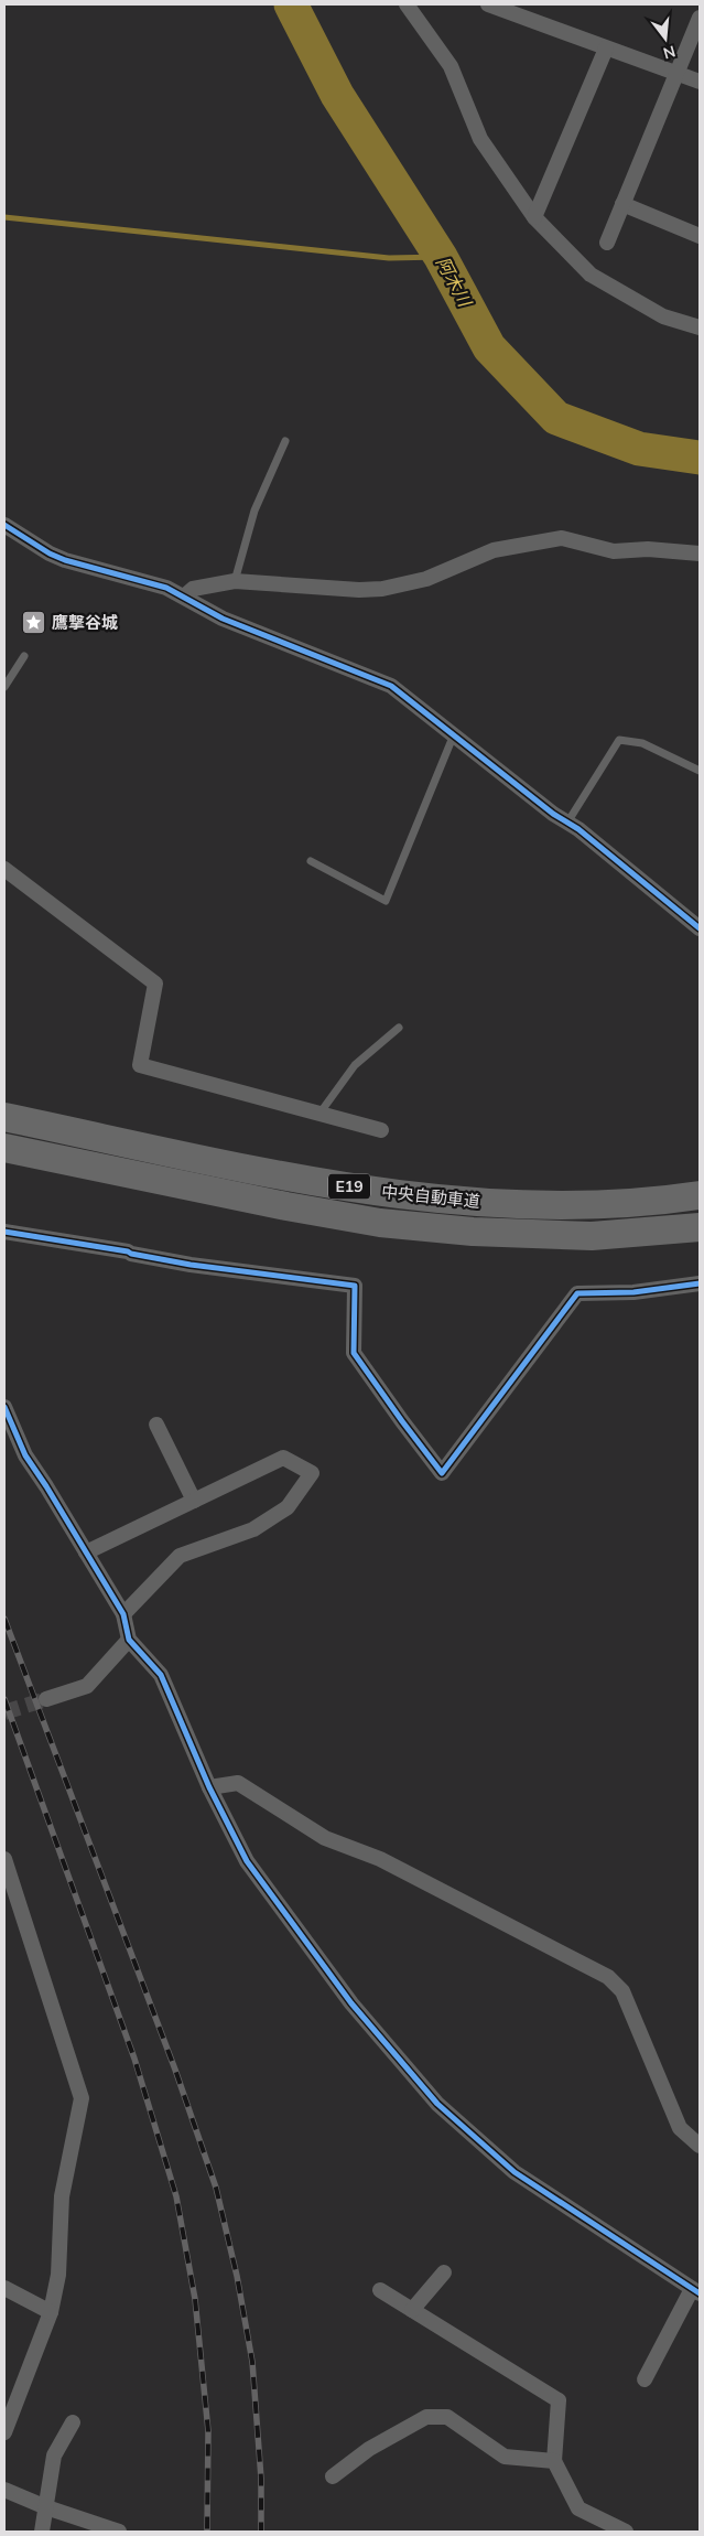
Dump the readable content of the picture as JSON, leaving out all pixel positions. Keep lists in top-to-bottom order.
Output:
{
  "streets": {
    "highway": ["E19", "中央自動車道"]
  },
  "water": ["阿木川"],
  "places": {
    "place": ["鷹撃谷城"]
  },
  "north": "bottom"
}
